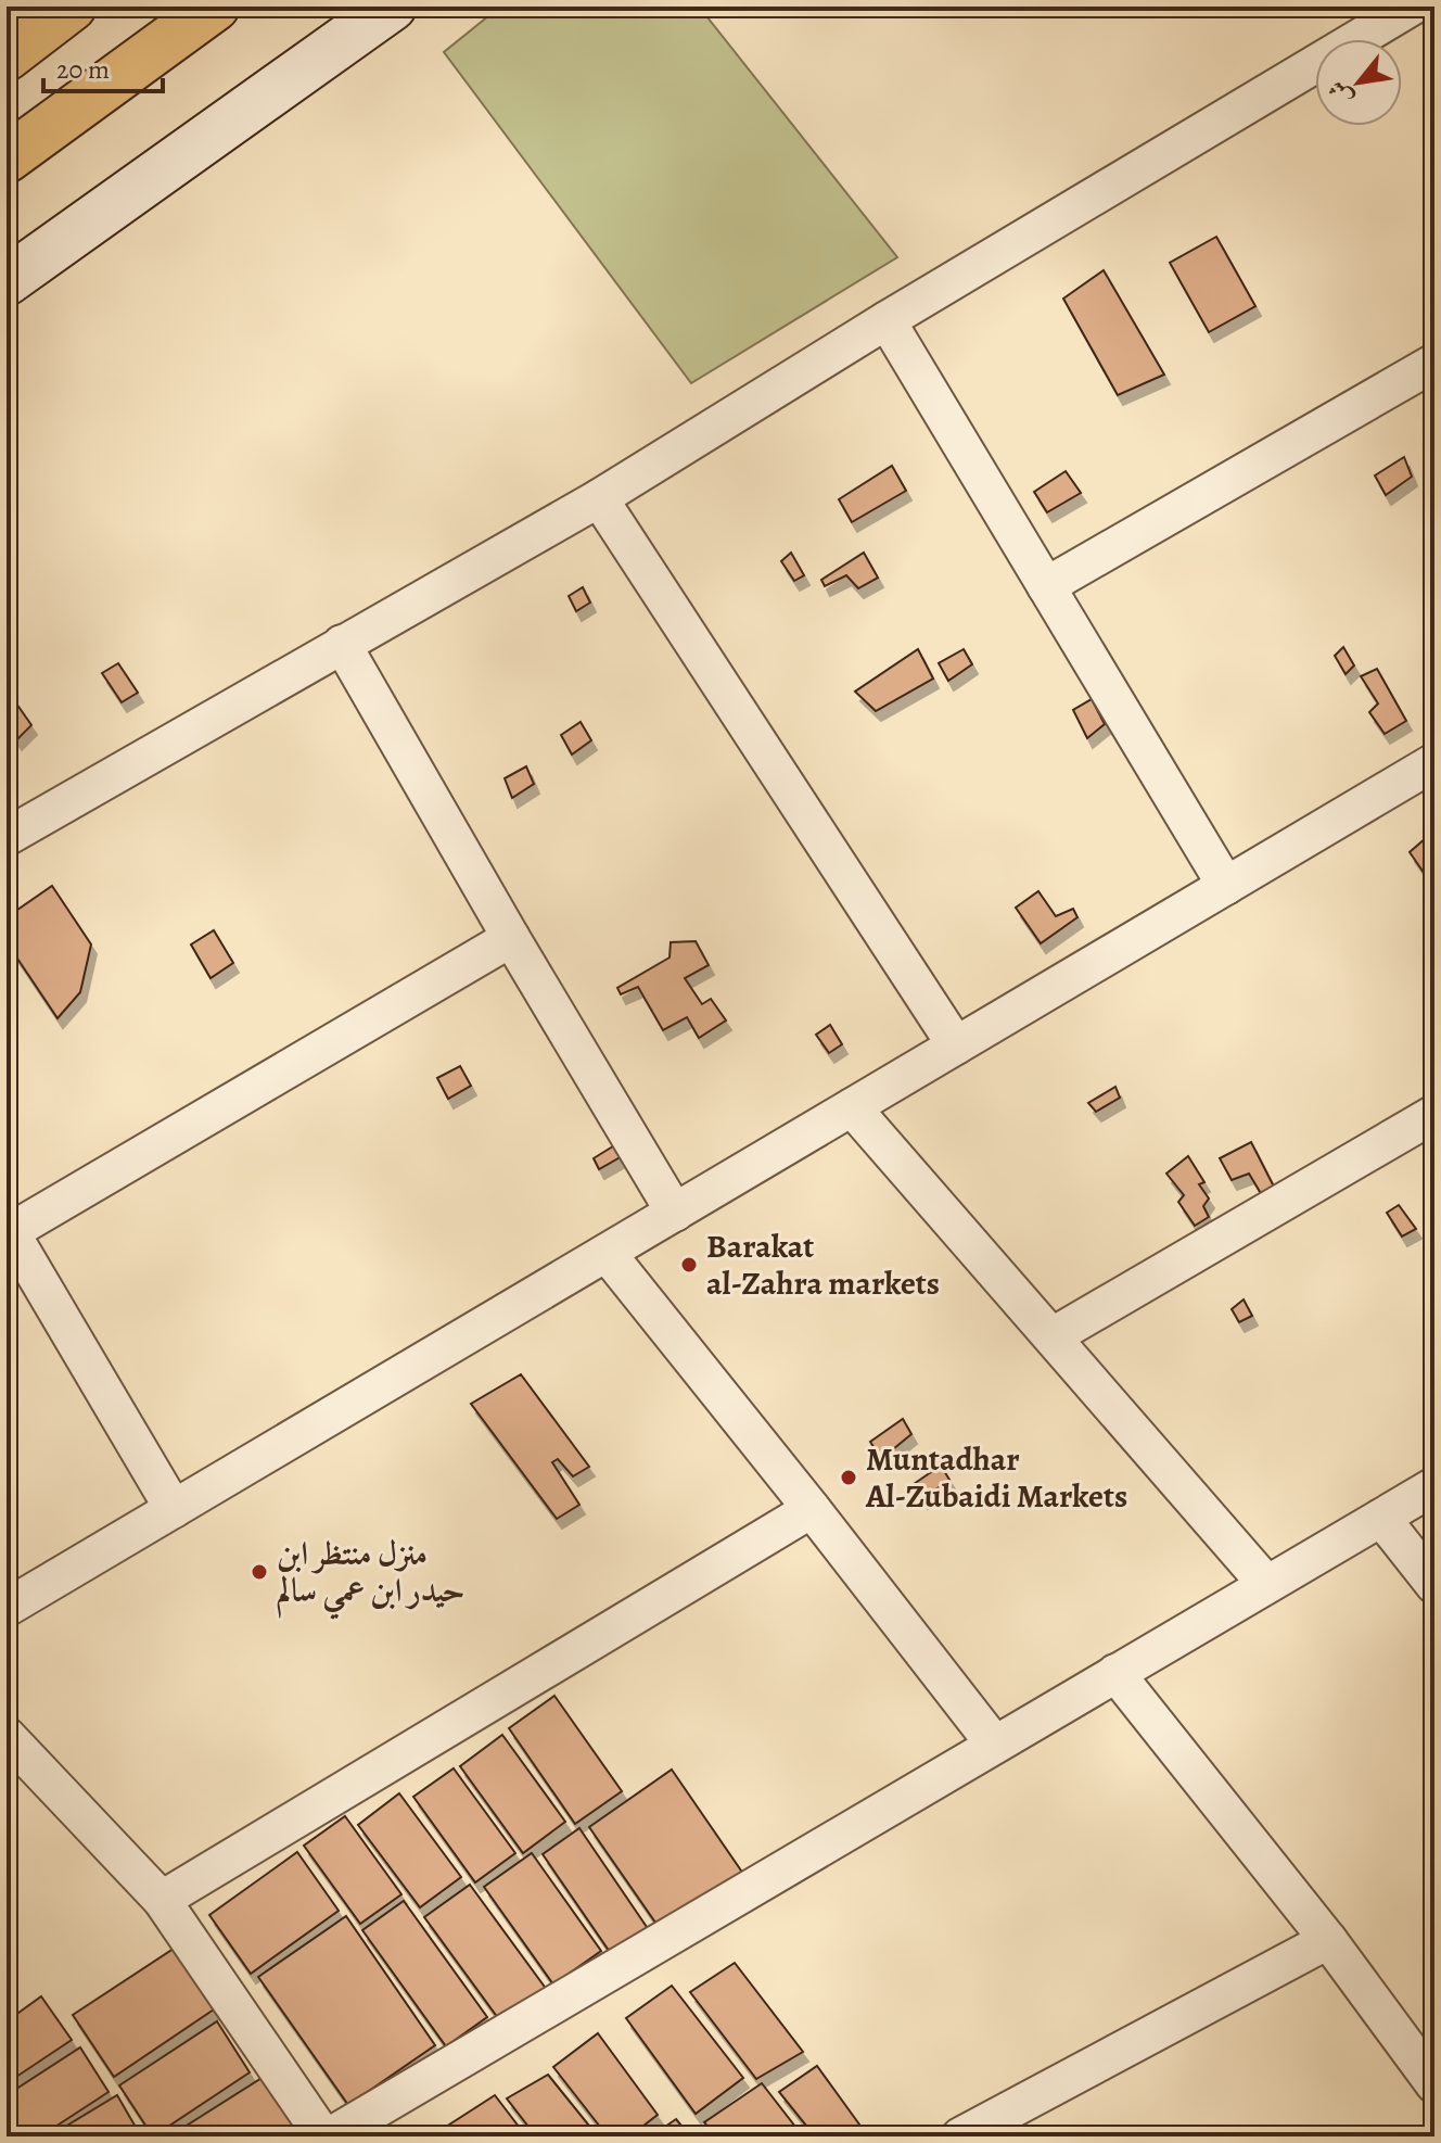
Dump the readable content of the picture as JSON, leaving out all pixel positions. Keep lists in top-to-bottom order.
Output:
{
  "places": ["Barakat al-Zahra markets", "Muntadhar Al-Zubaidi Markets", "منزل منتظر ابن حيدر ابن عمي سالم"],
  "scale_bar": "20 m",
  "north": "bottom left"
}
